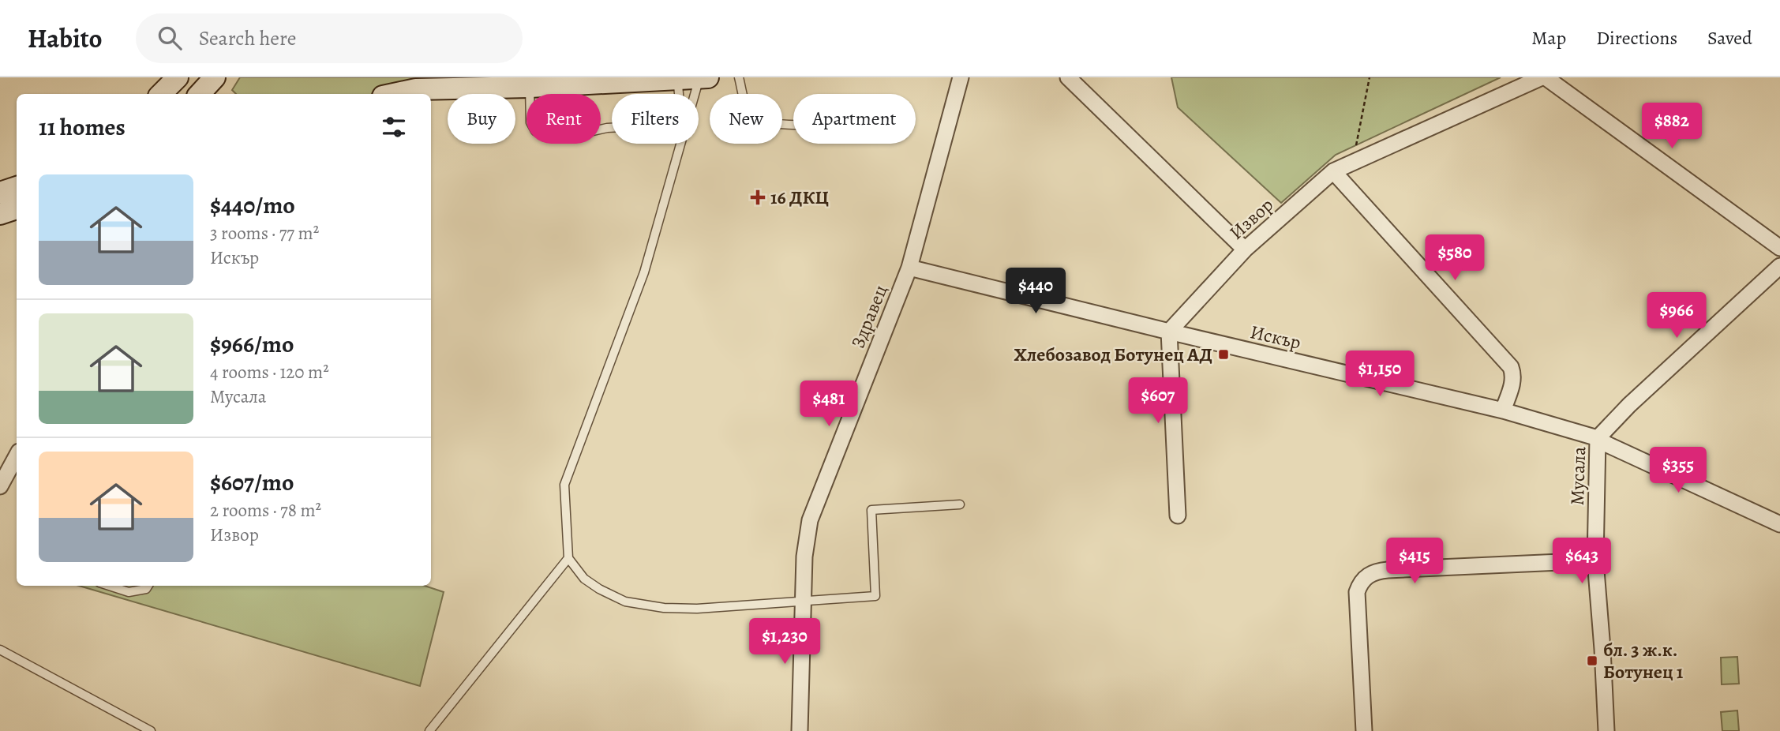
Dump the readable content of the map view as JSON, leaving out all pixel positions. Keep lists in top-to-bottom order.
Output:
{
  "streets": {
    "street": [
      "Извор",
      "Здравец",
      "Искър",
      "Мусала"
    ]
  },
  "crossings": [
    ["Извор", "Искър"],
    ["Здравец", "Искър"],
    ["Искър", "Мусала"]
  ],
  "places": {
    "health": ["16 ДКЦ"],
    "transit": ["Хлебозавод Ботунец АД", "бл. 3 ж.к. Ботунец 1"]
  },
  "page": {
    "header": "Habito",
    "search": "Search here",
    "nav": ["Map", "Directions", "Saved"],
    "chip": [
      "Buy",
      "Rent",
      "Filters",
      "New",
      "Apartment"
    ],
    "heading": "11 homes",
    "price": [
      "$882",
      "$580",
      "$440",
      "$966",
      "$1,150",
      "$607",
      "$481",
      "$355",
      "$415",
      "$643",
      "$1,230"
    ],
    "list": [
      {
        "name": "$440/mo",
        "note": "3 rooms · 77 m² · Искър"
      },
      {
        "name": "$966/mo",
        "note": "4 rooms · 120 m² · Мусала"
      },
      {
        "name": "$607/mo",
        "note": "2 rooms · 78 m² · Извор"
      }
    ]
  }
}
